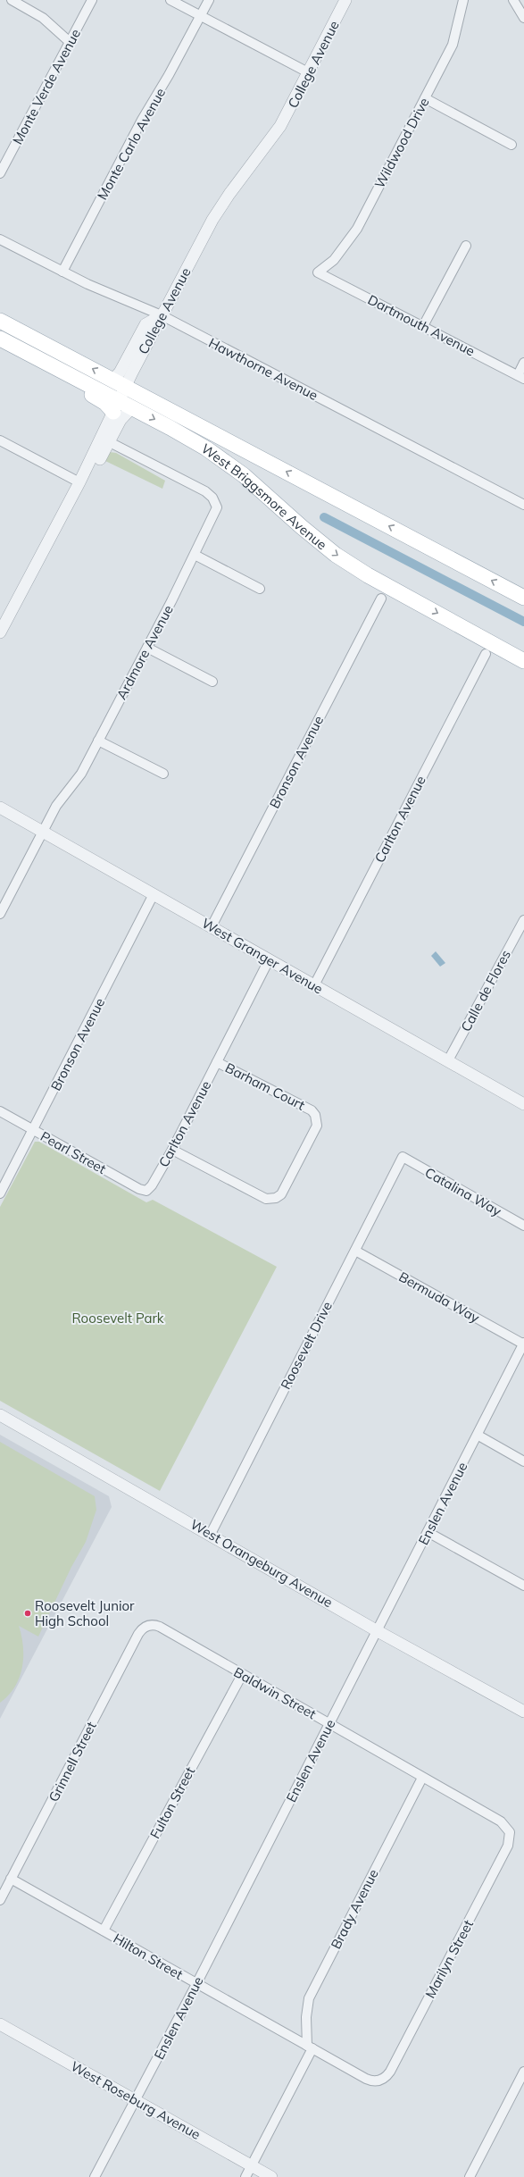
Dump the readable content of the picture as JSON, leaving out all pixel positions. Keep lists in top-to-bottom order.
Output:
{
  "streets": {
    "main road": ["West Briggsmore Avenue"],
    "street": [
      "College Avenue",
      "Monte Verde Avenue",
      "Wildwood Drive",
      "Monte Carlo Avenue",
      "Dartmouth Avenue",
      "Hawthorne Avenue",
      "Ardmore Avenue",
      "Bronson Avenue",
      "Carlton Avenue",
      "West Granger Avenue",
      "Calle de Flores",
      "Barham Court",
      "Pearl Street",
      "Catalina Way",
      "Bermuda Way",
      "Roosevelt Drive",
      "Enslen Avenue",
      "West Orangeburg Avenue",
      "Baldwin Street",
      "Grinnell Street",
      "Fulton Street",
      "Brady Avenue",
      "Hilton Street",
      "Marilyn Street",
      "West Roseburg Avenue"
    ]
  },
  "crossings": [
    ["College Avenue", "Hawthorne Avenue"],
    ["College Avenue", "West Briggsmore Avenue"],
    ["College Avenue", "Ardmore Avenue"],
    ["Wildwood Drive", "Dartmouth Avenue"],
    ["Monte Carlo Avenue", "Hawthorne Avenue"],
    ["Ardmore Avenue", "West Granger Avenue"],
    ["Bronson Avenue", "West Granger Avenue"],
    ["Bronson Avenue", "Pearl Street"],
    ["Carlton Avenue", "West Granger Avenue"],
    ["Carlton Avenue", "Barham Court"],
    ["Carlton Avenue", "Pearl Street"],
    ["West Granger Avenue", "Calle de Flores"],
    ["Catalina Way", "Roosevelt Drive"],
    ["Bermuda Way", "Roosevelt Drive"],
    ["Bermuda Way", "Enslen Avenue"],
    ["Roosevelt Drive", "West Orangeburg Avenue"],
    ["Enslen Avenue", "West Orangeburg Avenue"],
    ["Enslen Avenue", "Baldwin Street"],
    ["Enslen Avenue", "Hilton Street"],
    ["Enslen Avenue", "West Roseburg Avenue"],
    ["Baldwin Street", "Grinnell Street"],
    ["Baldwin Street", "Fulton Street"],
    ["Baldwin Street", "Brady Avenue"],
    ["Baldwin Street", "Marilyn Street"],
    ["Grinnell Street", "Hilton Street"],
    ["Fulton Street", "Hilton Street"],
    ["Brady Avenue", "Hilton Street"],
    ["Brady Avenue", "West Roseburg Avenue"],
    ["Hilton Street", "Marilyn Street"]
  ],
  "parks": ["Roosevelt Park"],
  "places": ["Roosevelt Junior High School"]
}
